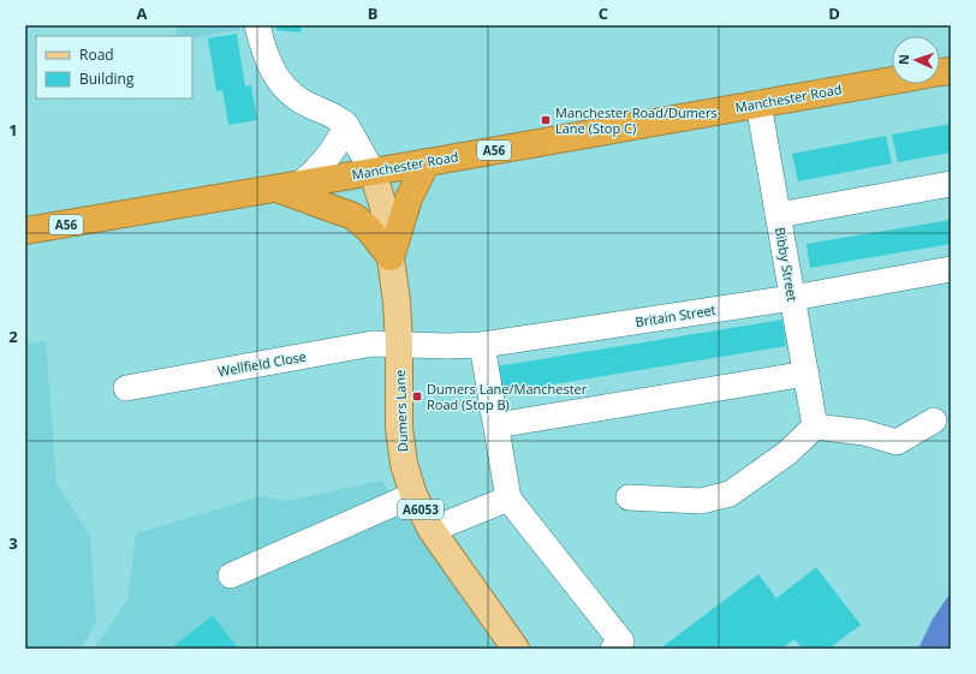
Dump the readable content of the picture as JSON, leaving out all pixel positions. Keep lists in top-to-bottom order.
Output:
{
  "streets": {
    "highway": ["Manchester Road", "A56"],
    "main road": ["Dumers Lane", "A6053"],
    "street": ["Bibby Street", "Britain Street", "Wellfield Close"]
  },
  "crossings": [
    ["Manchester Road", "Bibby Street"],
    ["Manchester Road", "Dumers Lane"],
    ["Bibby Street", "Britain Street"],
    ["Britain Street", "Wellfield Close"],
    ["Britain Street", "Dumers Lane"],
    ["Wellfield Close", "Dumers Lane"]
  ],
  "places": {
    "transit": ["Manchester Road/Dumers Lane (Stop C)", "Dumers Lane/Manchester Road (Stop B)"]
  },
  "legend": ["Road", "Building"],
  "north": "left",
  "grid": {
    "columns": [
      "A",
      "B",
      "C",
      "D"
    ],
    "rows": ["1", "2", "3"]
  }
}
